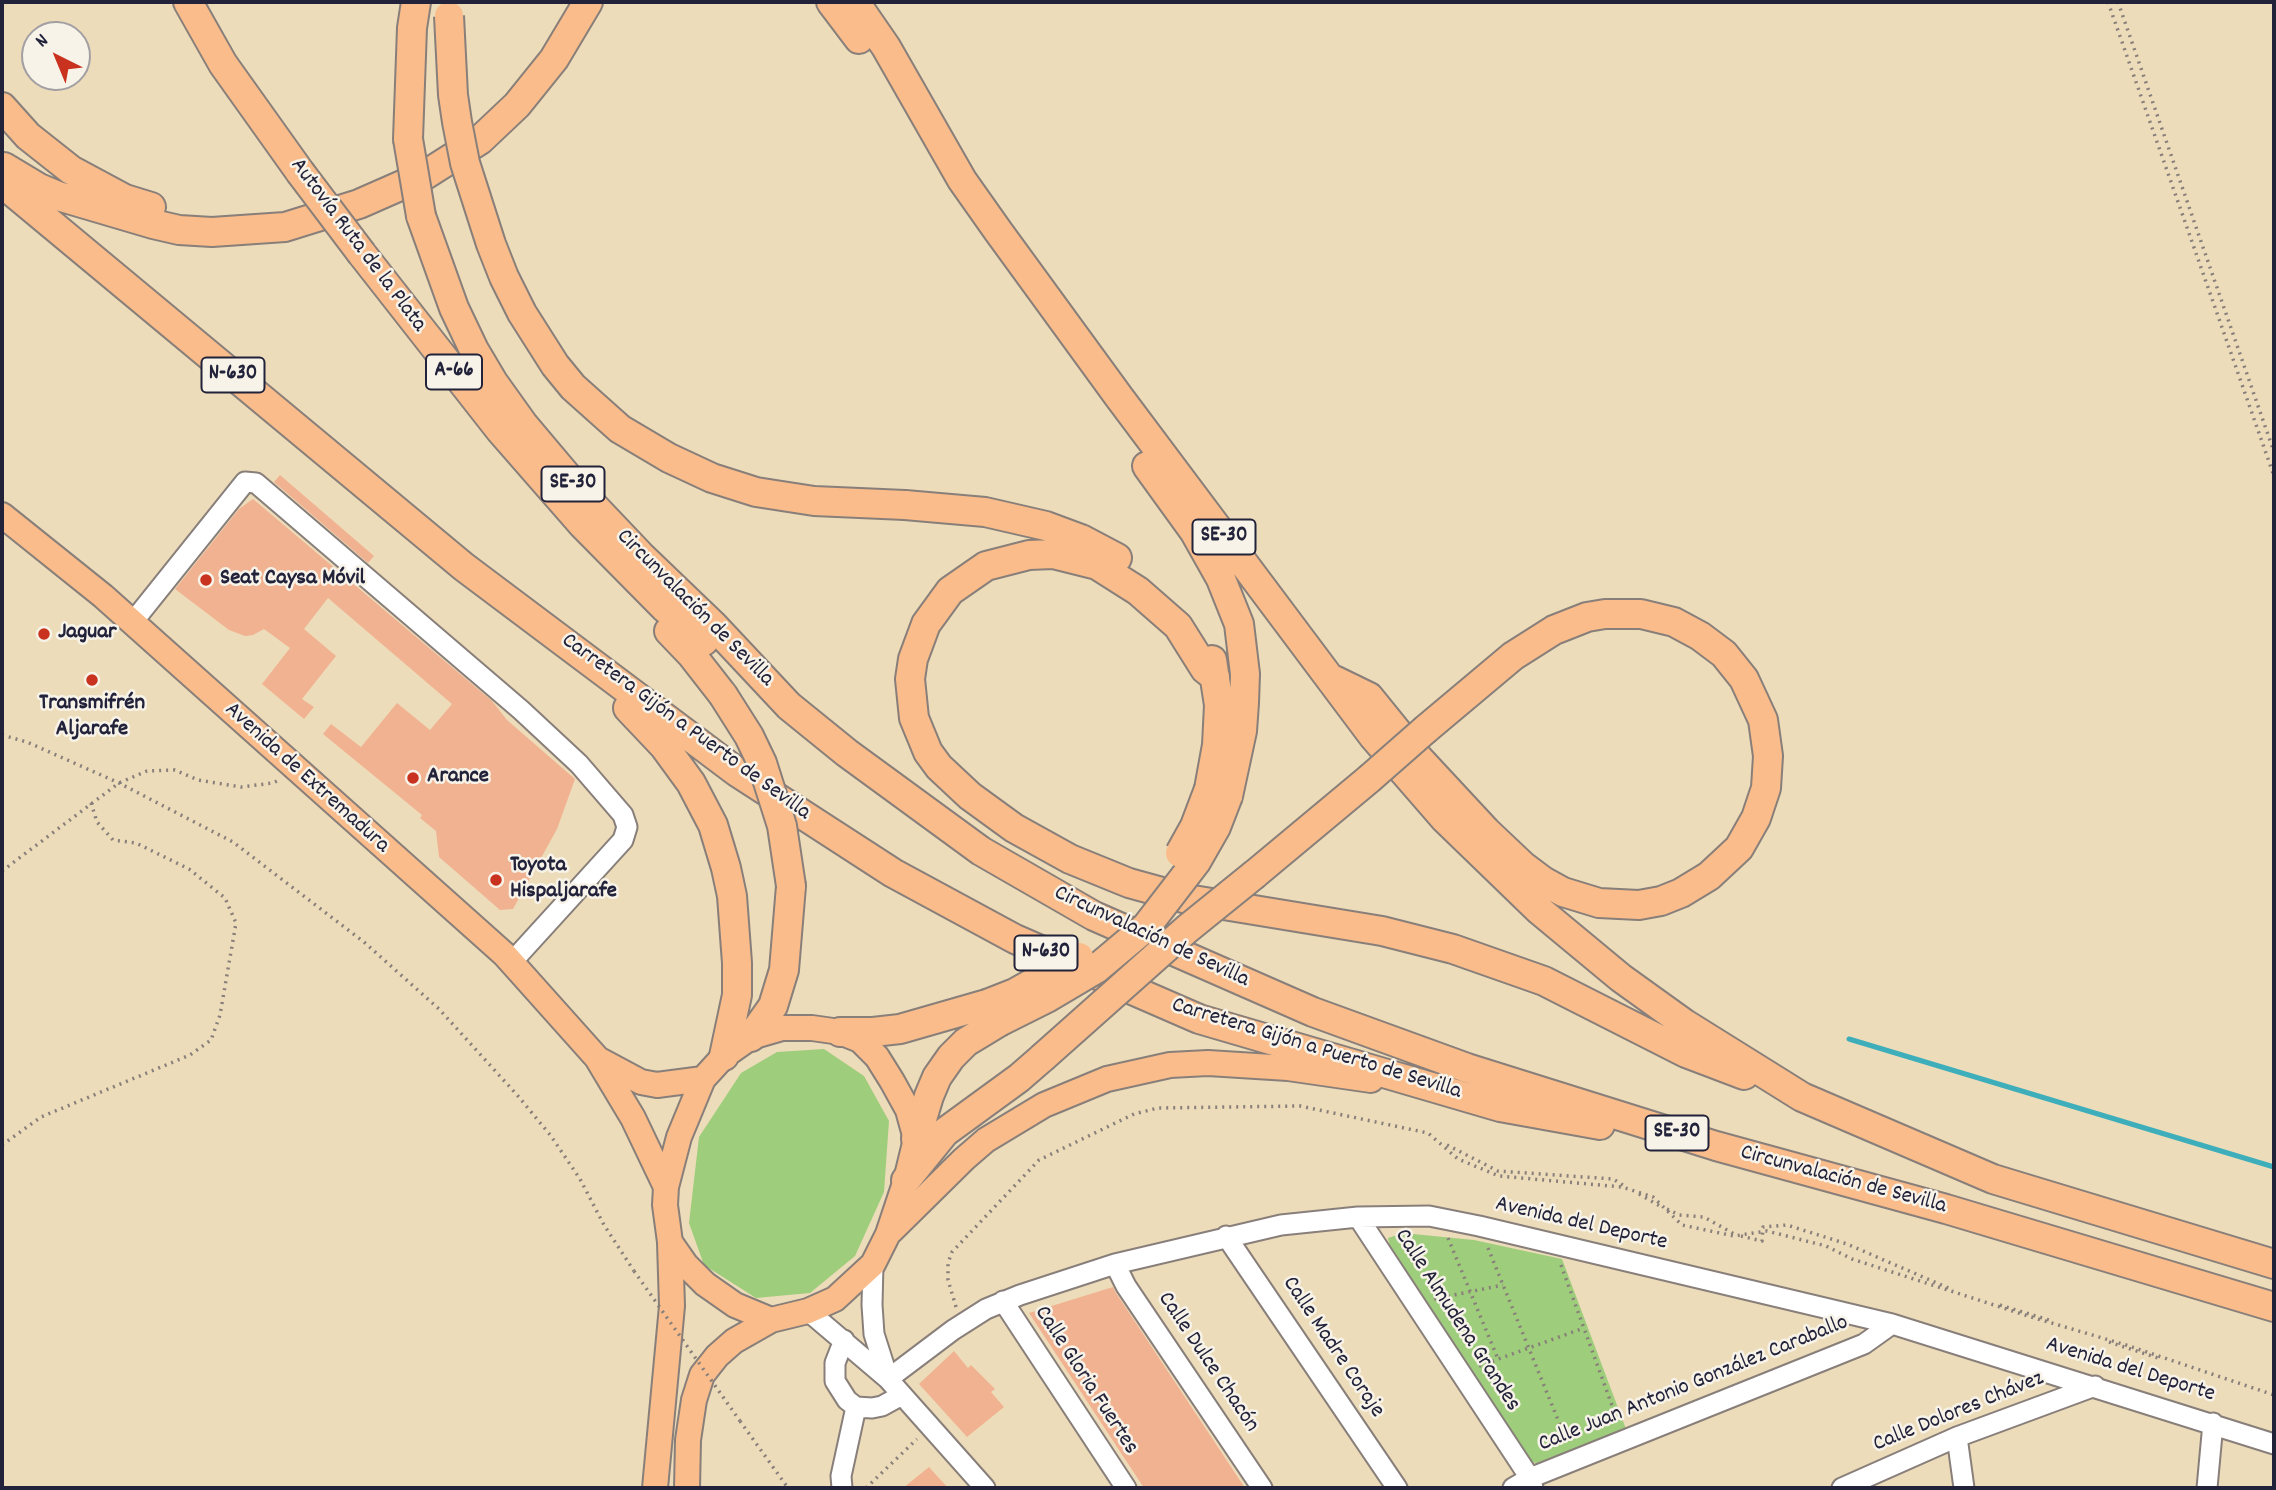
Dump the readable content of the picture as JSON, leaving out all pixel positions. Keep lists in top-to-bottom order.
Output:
{
  "streets": {
    "highway": [
      "Autovía Ruta de la Plata",
      "A-66",
      "N-630",
      "SE-30",
      "Circunvalación de Sevilla",
      "Carretera Gijón a Puerto de Sevilla"
    ],
    "main road": ["Avenida de Extremadura"],
    "street": [
      "Avenida del Deporte",
      "Calle Almudena Grandes",
      "Calle Madre Coraje",
      "Calle Dulce Chacón",
      "Calle Gloria Fuertes",
      "Calle Juan Antonio González Caraballo",
      "Calle Dolores Chávez"
    ]
  },
  "crossings": [
    ["Autovía Ruta de la Plata", "Circunvalación de Sevilla"],
    ["Circunvalación de Sevilla", "Carretera Gijón a Puerto de Sevilla"],
    ["Avenida del Deporte", "Calle Almudena Grandes"],
    ["Avenida del Deporte", "Calle Madre Coraje"],
    ["Avenida del Deporte", "Calle Dulce Chacón"],
    ["Avenida del Deporte", "Calle Gloria Fuertes"],
    ["Avenida del Deporte", "Calle Juan Antonio González Caraballo"],
    ["Avenida del Deporte", "Calle Dolores Chávez"],
    ["Calle Almudena Grandes", "Calle Juan Antonio González Caraballo"]
  ],
  "places": [
    "Seat Caysa Móvil",
    "Jaguar",
    "Transmifrén Aljarafe",
    "Arance",
    "Toyota Hispaljarafe"
  ],
  "north": "top left"
}
